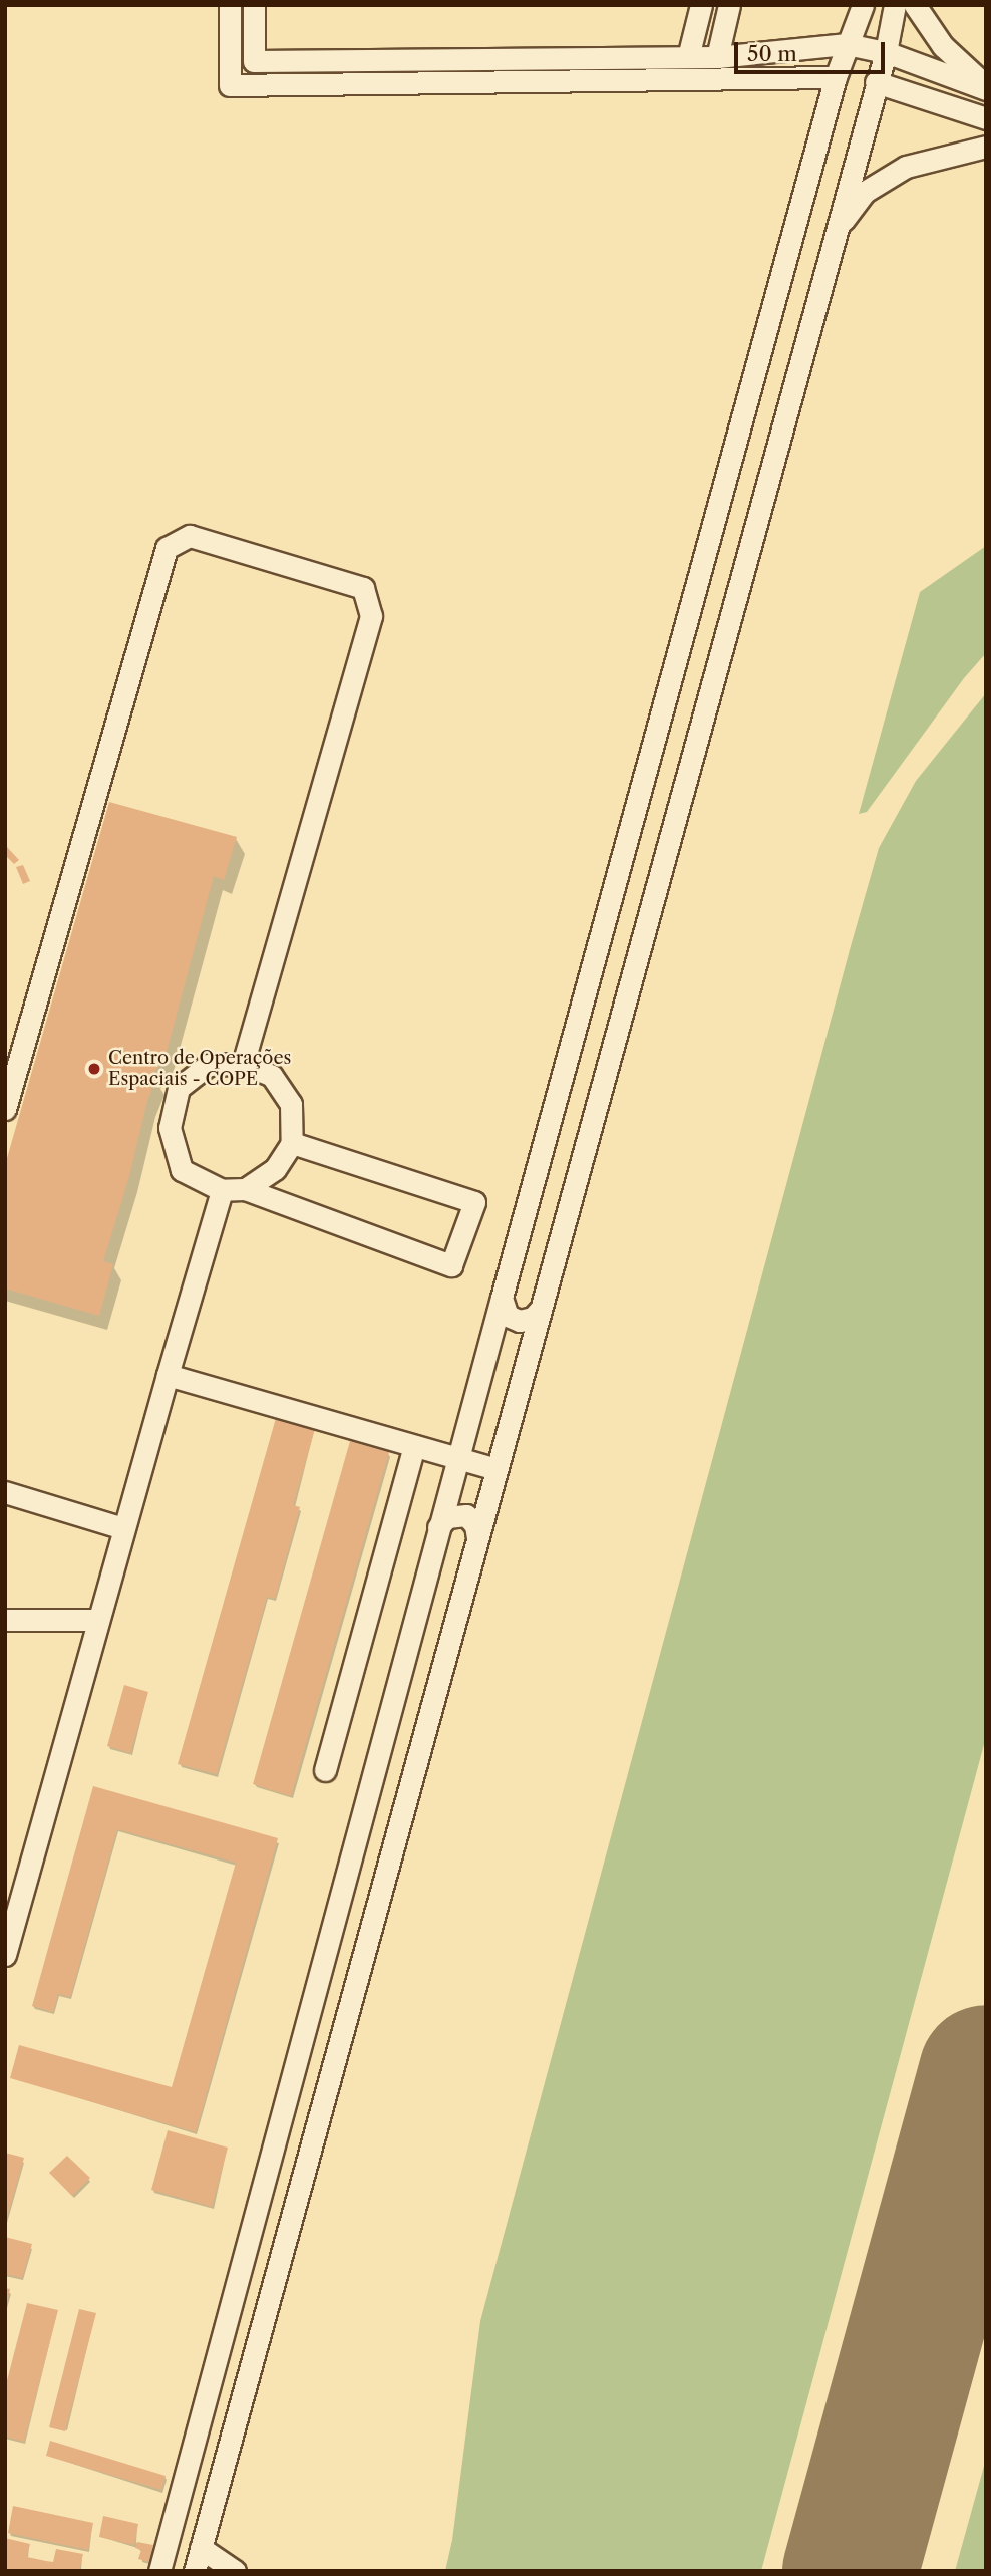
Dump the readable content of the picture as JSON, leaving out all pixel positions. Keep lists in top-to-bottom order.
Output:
{
  "places": ["Centro de Operações Espaciais - COPE"],
  "scale_bar": "50 m"
}
